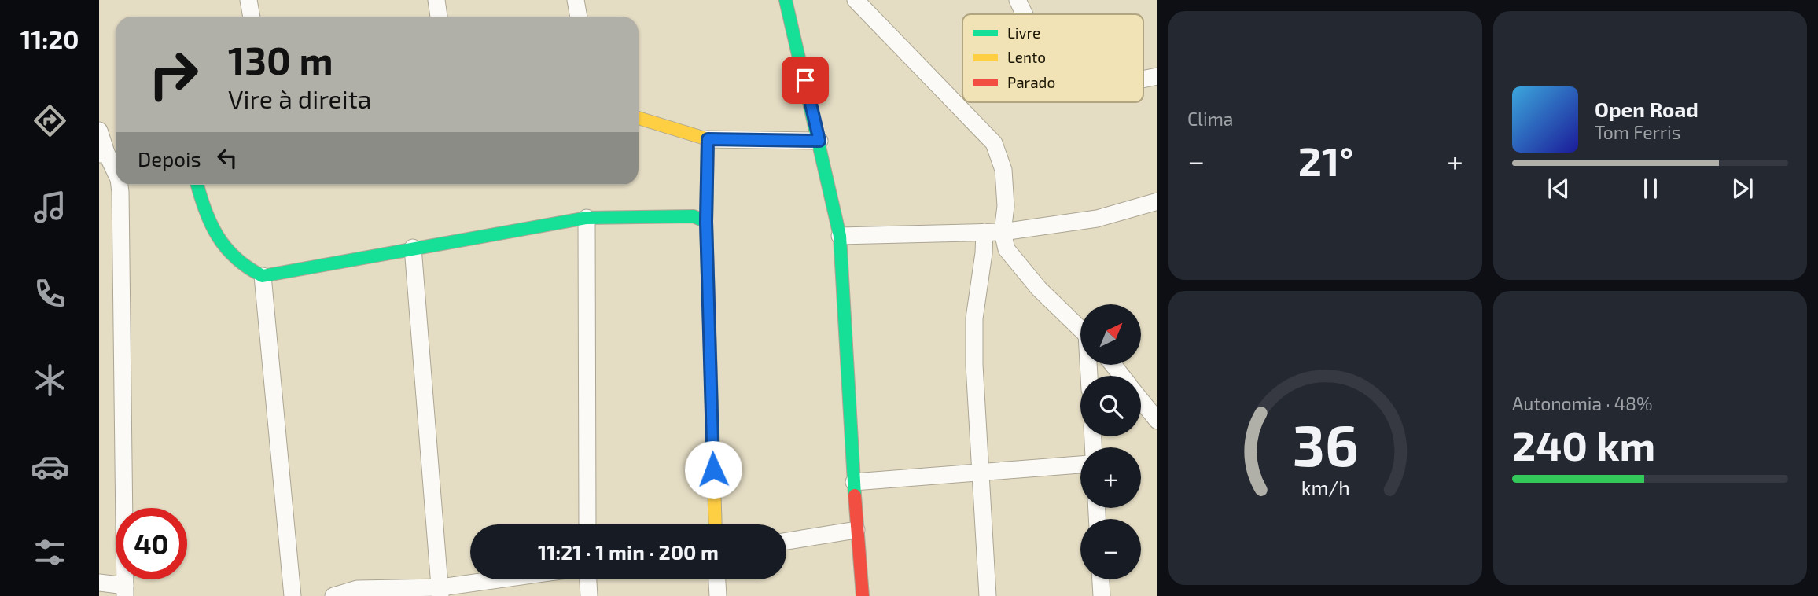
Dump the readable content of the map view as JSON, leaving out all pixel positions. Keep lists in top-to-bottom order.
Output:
{
  "legend": ["Livre", "Lento", "Parado"],
  "north": "top right",
  "page": {
    "tabs": "11:20",
    "tile": [
      "Clima",
      ["Autonomia · 48%", "240 km"]
    ],
    "turn": ["130 m", "Vire à direita"],
    "song": ["Open Road", "Tom Ferris"],
    "then": "Depois",
    "heat": ["−", "21°", "+"],
    "map_buttons": ["+", "−"],
    "limit": "40",
    "trip": "11:21 · 1 min · 200 m",
    "gauge": ["36", "km/h"]
  }
}
